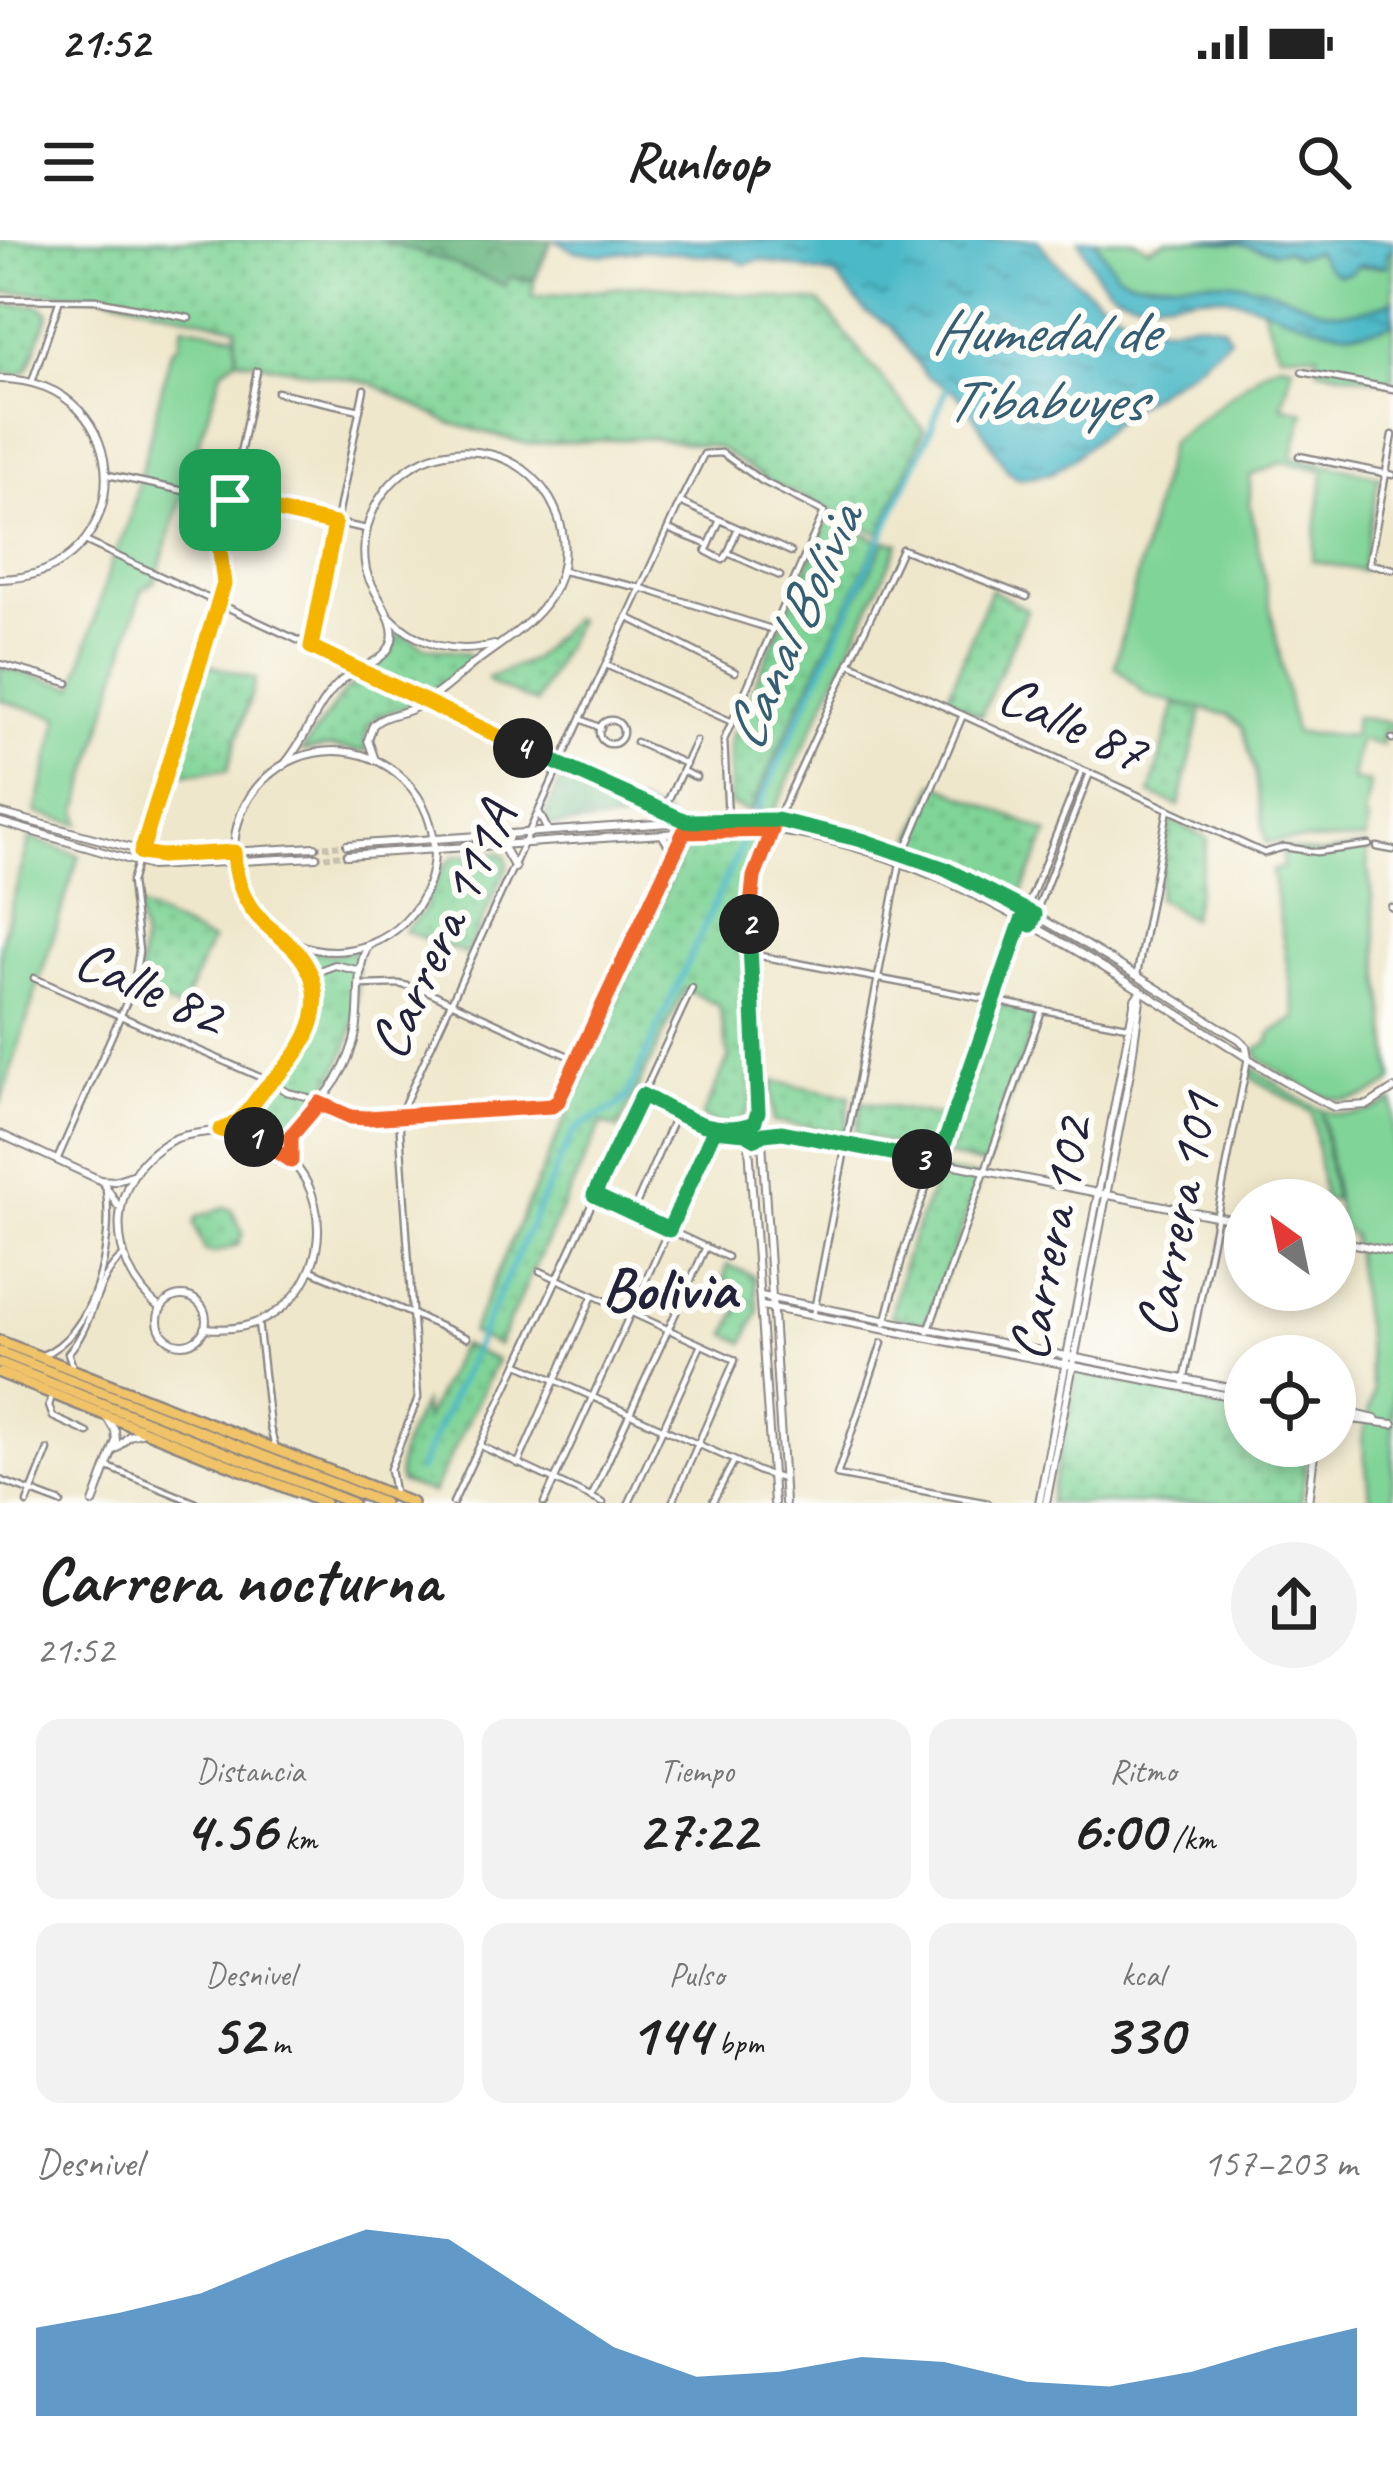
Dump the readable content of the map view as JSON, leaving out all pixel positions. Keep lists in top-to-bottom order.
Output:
{
  "streets": {
    "street": [
      "Calle 87",
      "Carrera 111A",
      "Calle 82",
      "Carrera 101",
      "Carrera 102"
    ]
  },
  "crossings": [
    ["Calle 87", "Carrera 102"],
    ["Carrera 111A", "Calle 82"]
  ],
  "districts": ["Bolivia"],
  "water": ["Humedal de Tibabuyes", "Canal Bolivia"],
  "north": "top left",
  "page": {
    "status": "21:52",
    "header": "Runloop",
    "pins": [
      "4",
      "2",
      "1",
      "3"
    ],
    "heading": ["Carrera nocturna", "21:52"],
    "stats": [
      ["Distancia", "4.56 km"],
      ["Tiempo", "27:22"],
      ["Ritmo", "6:00 /km"],
      ["Desnivel", "52 m"],
      ["Pulso", "144 bpm"],
      ["kcal", "330"]
    ],
    "chart": ["Desnivel", "157–203 m"]
  }
}
